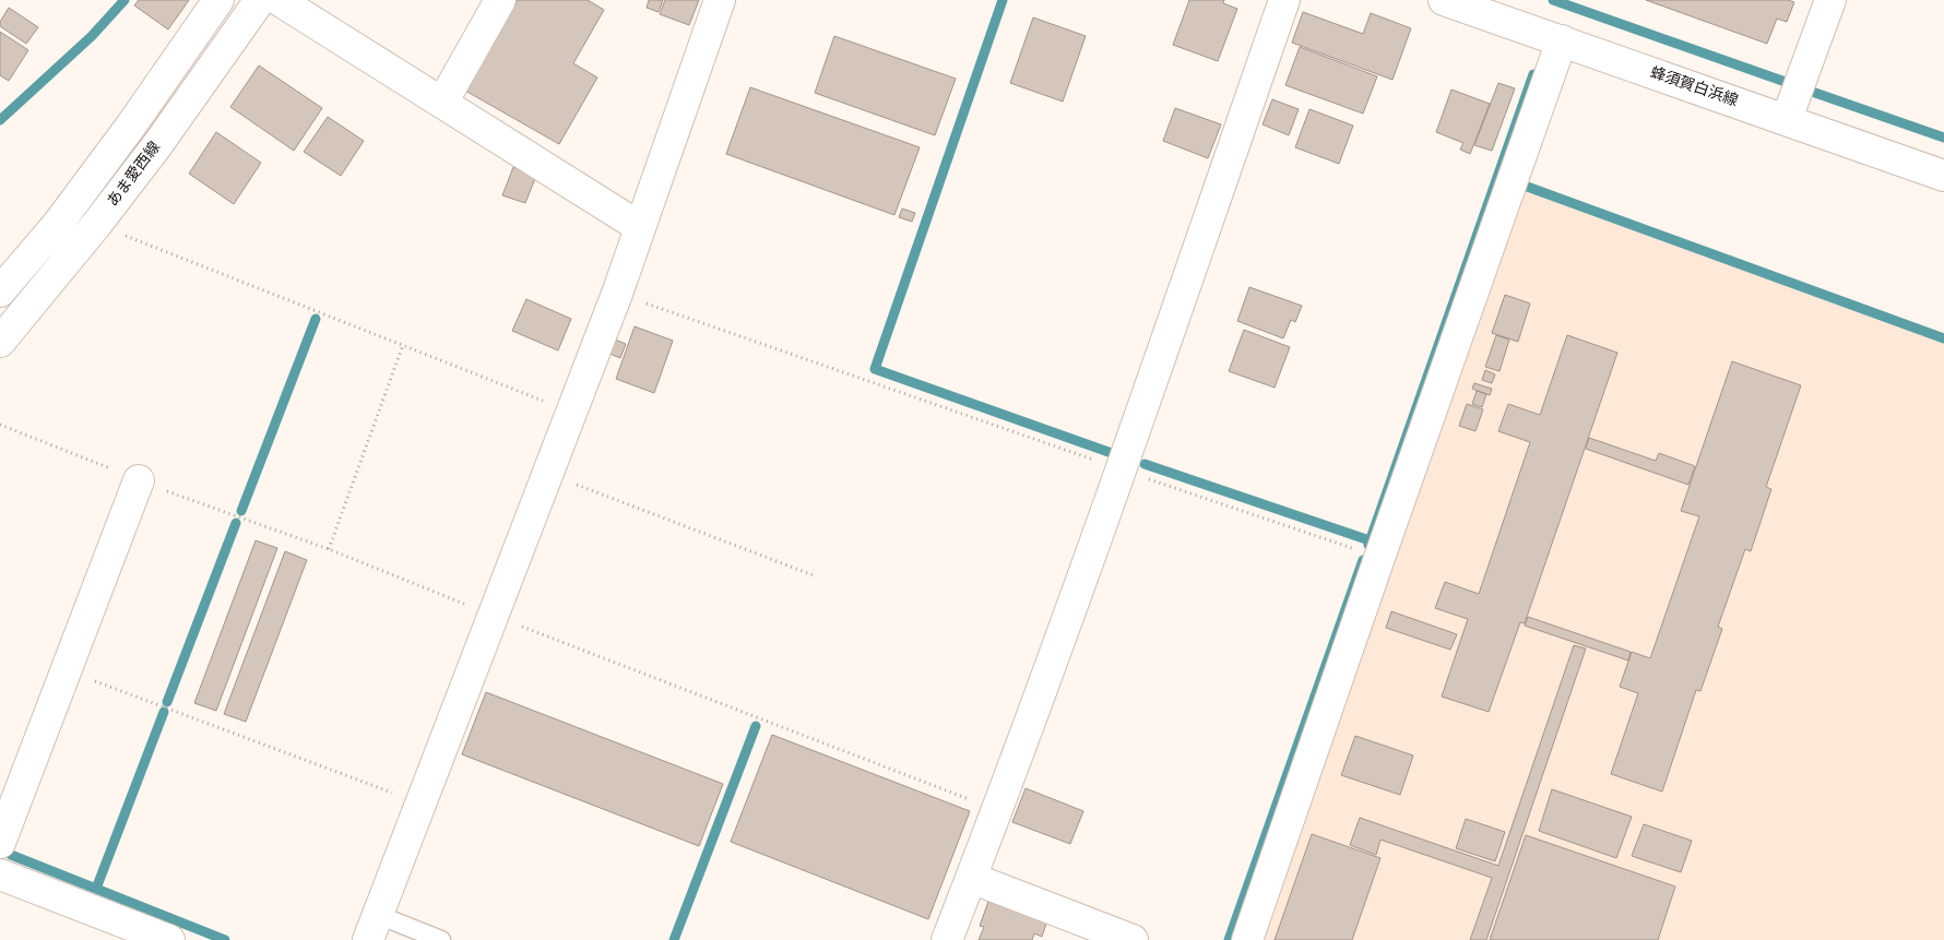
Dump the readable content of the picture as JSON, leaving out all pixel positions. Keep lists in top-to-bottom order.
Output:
{
  "streets": {
    "street": ["蜂須賀白浜線", "あま愛西線"]
  }
}
